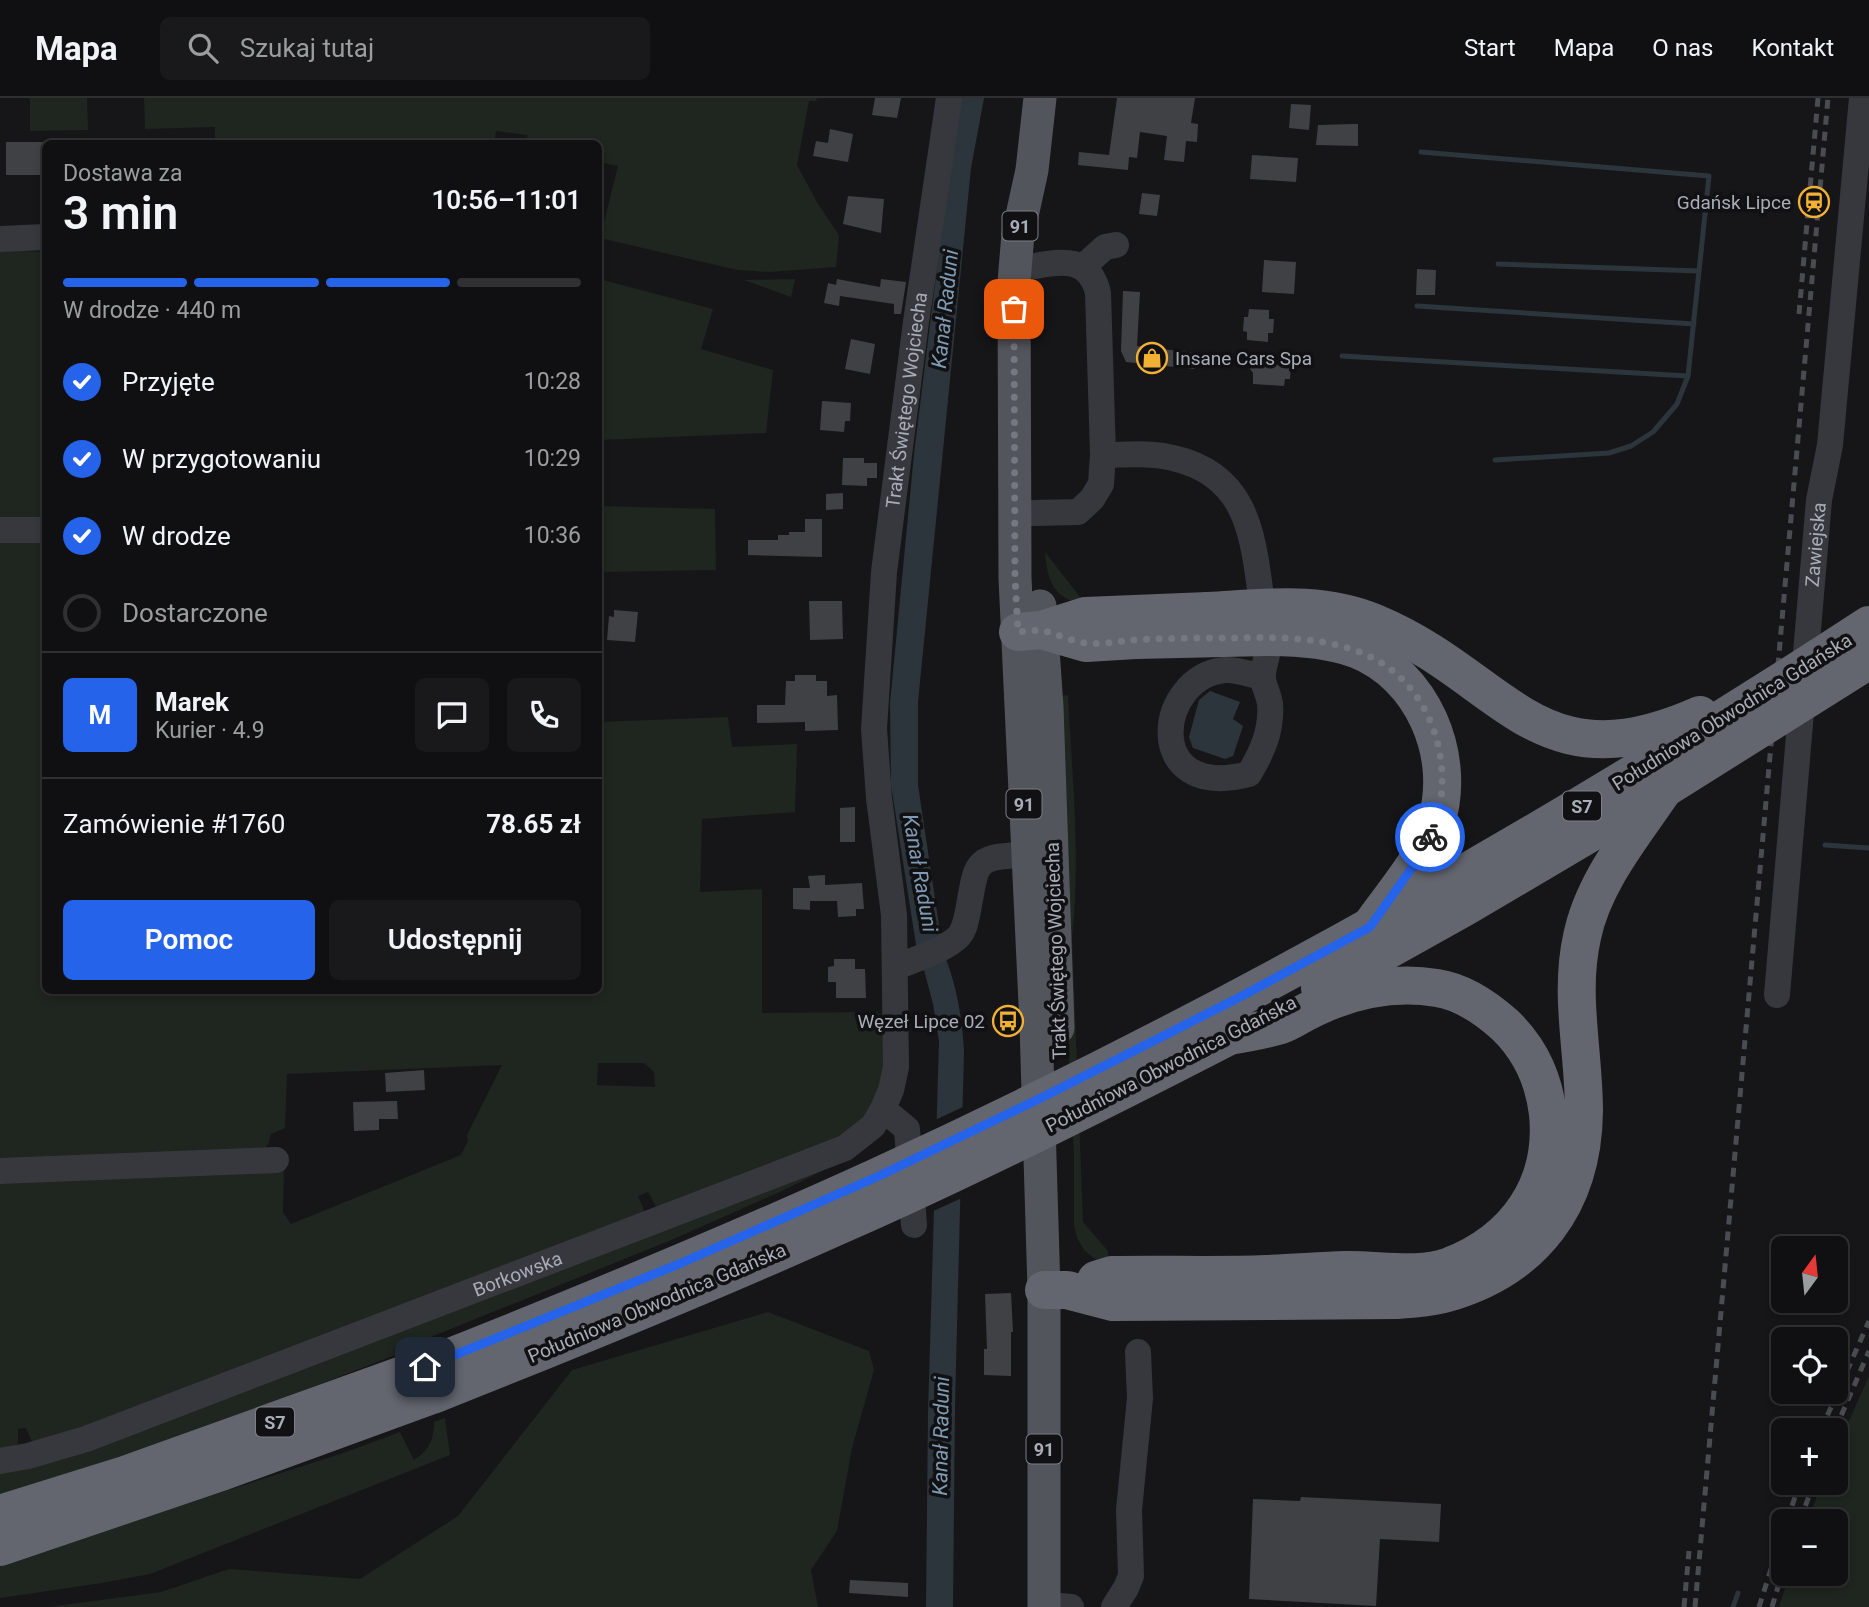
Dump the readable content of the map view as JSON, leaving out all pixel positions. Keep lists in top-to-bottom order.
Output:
{
  "streets": {
    "highway": ["Południowa Obwodnica Gdańska", "S7"],
    "main road": ["91", "Trakt Świętego Wojciecha"],
    "street": ["Zawiejska", "Borkowska"]
  },
  "crossings": [
    ["Trakt Świętego Wojciecha", "Borkowska"],
    ["Południowa Obwodnica Gdańska", "S7"]
  ],
  "water": ["Kanał Raduni"],
  "places": {
    "station": ["Gdańsk Lipce"],
    "shop": ["Insane Cars Spa"],
    "bus stop": ["Węzeł Lipce 02"]
  },
  "north": "top",
  "page": {
    "header": "Mapa",
    "search": "Szukaj tutaj",
    "nav": [
      "Start",
      "Mapa",
      "O nas",
      "Kontakt"
    ],
    "heading": ["3 min", "Dostawa za", "10:56–11:01"],
    "panel": [
      "Marek",
      "Kurier · 4.9",
      "Zamówienie #1760",
      "78.65 zł"
    ],
    "bar": "W drodze · 440 m",
    "list": [
      ["Przyjęte", "10:28"],
      ["W przygotowaniu", "10:29"],
      ["W drodze", "10:36"],
      "Dostarczone"
    ],
    "round": "M",
    "buttons": ["Pomoc", "Udostępnij"],
    "map_buttons": ["+", "−"]
  }
}
